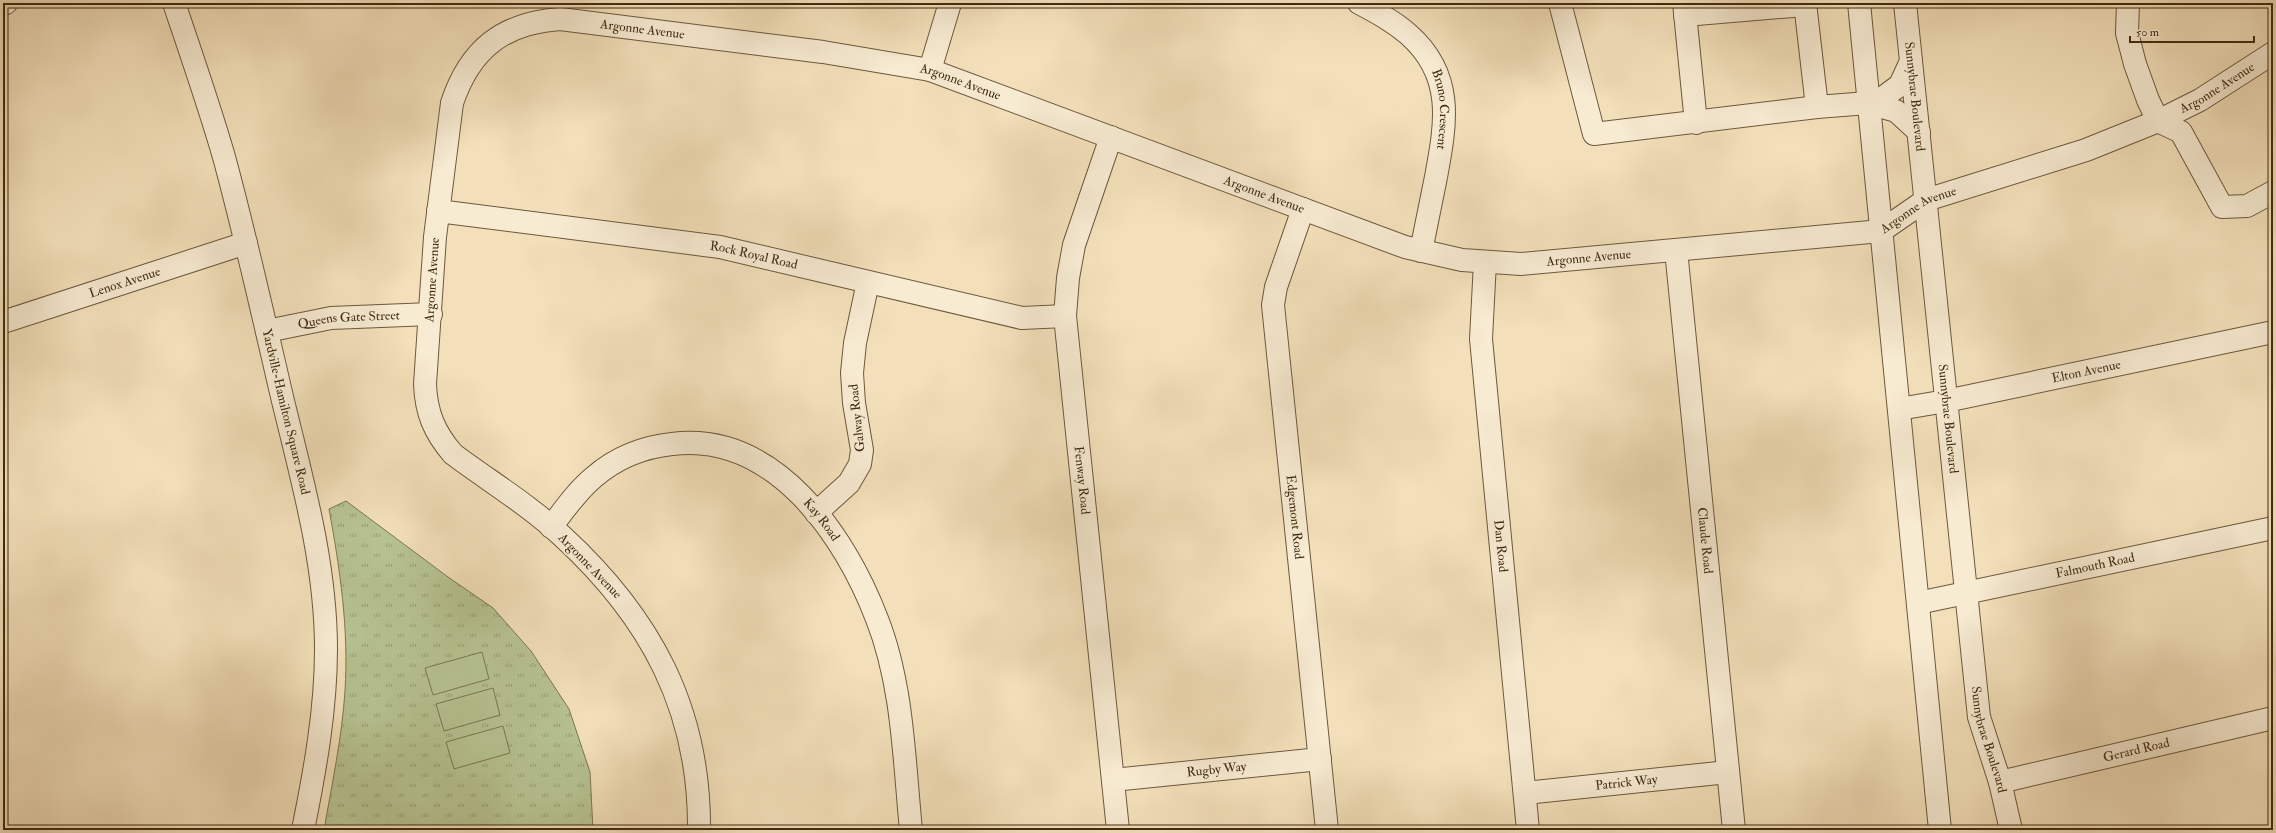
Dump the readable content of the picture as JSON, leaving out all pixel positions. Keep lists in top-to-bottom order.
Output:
{
  "streets": {
    "street": [
      "Argonne Avenue",
      "Sunnybrae Boulevard",
      "Bruno Crescent",
      "Rock Royal Road",
      "Lenox Avenue",
      "Queens Gate Street",
      "Elton Avenue",
      "Yardville-Hamilton Square Road",
      "Galway Road",
      "Fenway Road",
      "Edgemont Road",
      "Kay Road",
      "Claude Road",
      "Dan Road",
      "Falmouth Road",
      "Gerard Road",
      "Rugby Way",
      "Patrick Way"
    ]
  },
  "crossings": [
    ["Argonne Avenue", "Sunnybrae Boulevard"],
    ["Argonne Avenue", "Bruno Crescent"],
    ["Argonne Avenue", "Rock Royal Road"],
    ["Argonne Avenue", "Queens Gate Street"],
    ["Argonne Avenue", "Fenway Road"],
    ["Argonne Avenue", "Edgemont Road"],
    ["Argonne Avenue", "Kay Road"],
    ["Argonne Avenue", "Claude Road"],
    ["Argonne Avenue", "Dan Road"],
    ["Sunnybrae Boulevard", "Elton Avenue"],
    ["Sunnybrae Boulevard", "Falmouth Road"],
    ["Sunnybrae Boulevard", "Gerard Road"],
    ["Rock Royal Road", "Galway Road"],
    ["Rock Royal Road", "Fenway Road"],
    ["Lenox Avenue", "Yardville-Hamilton Square Road"],
    ["Queens Gate Street", "Yardville-Hamilton Square Road"],
    ["Galway Road", "Kay Road"],
    ["Fenway Road", "Rugby Way"],
    ["Edgemont Road", "Rugby Way"],
    ["Claude Road", "Patrick Way"],
    ["Dan Road", "Patrick Way"]
  ],
  "scale_bar": "50 m"
}
